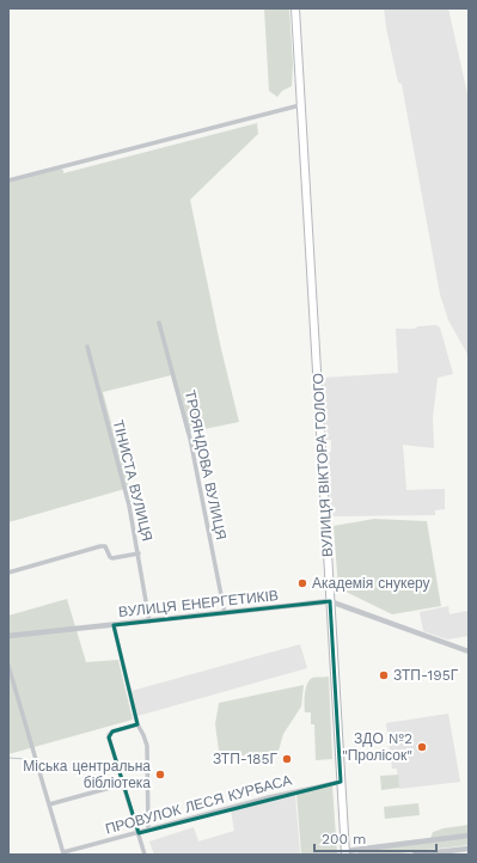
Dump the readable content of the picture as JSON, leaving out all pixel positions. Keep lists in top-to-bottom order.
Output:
{
  "streets": {
    "main road": ["ВУЛИЦЯ ВІКТОРА ГОЛОГО"],
    "street": [
      "ТРОЯНДОВА ВУЛИЦЯ",
      "ТІНИСТА ВУЛИЦЯ",
      "ВУЛИЦЯ ЕНЕРГЕТИКІВ",
      "ПРОВУЛОК ЛЕСЯ КУРБАСА"
    ]
  },
  "crossings": [
    ["ТРОЯНДОВА ВУЛИЦЯ", "ВУЛИЦЯ ЕНЕРГЕТИКІВ"],
    ["ВУЛИЦЯ ВІКТОРА ГОЛОГО", "ВУЛИЦЯ ЕНЕРГЕТИКІВ"],
    ["ВУЛИЦЯ ВІКТОРА ГОЛОГО", "ПРОВУЛОК ЛЕСЯ КУРБАСА"],
    ["ТІНИСТА ВУЛИЦЯ", "ВУЛИЦЯ ЕНЕРГЕТИКІВ"]
  ],
  "places": [
    "Академія снукеру",
    "ЗТП-195Г",
    "ЗДО №2 \"Пролісок\"",
    "ЗТП-185Г",
    "Міська центральна бібліотека"
  ],
  "scale_bar": "200 m"
}
